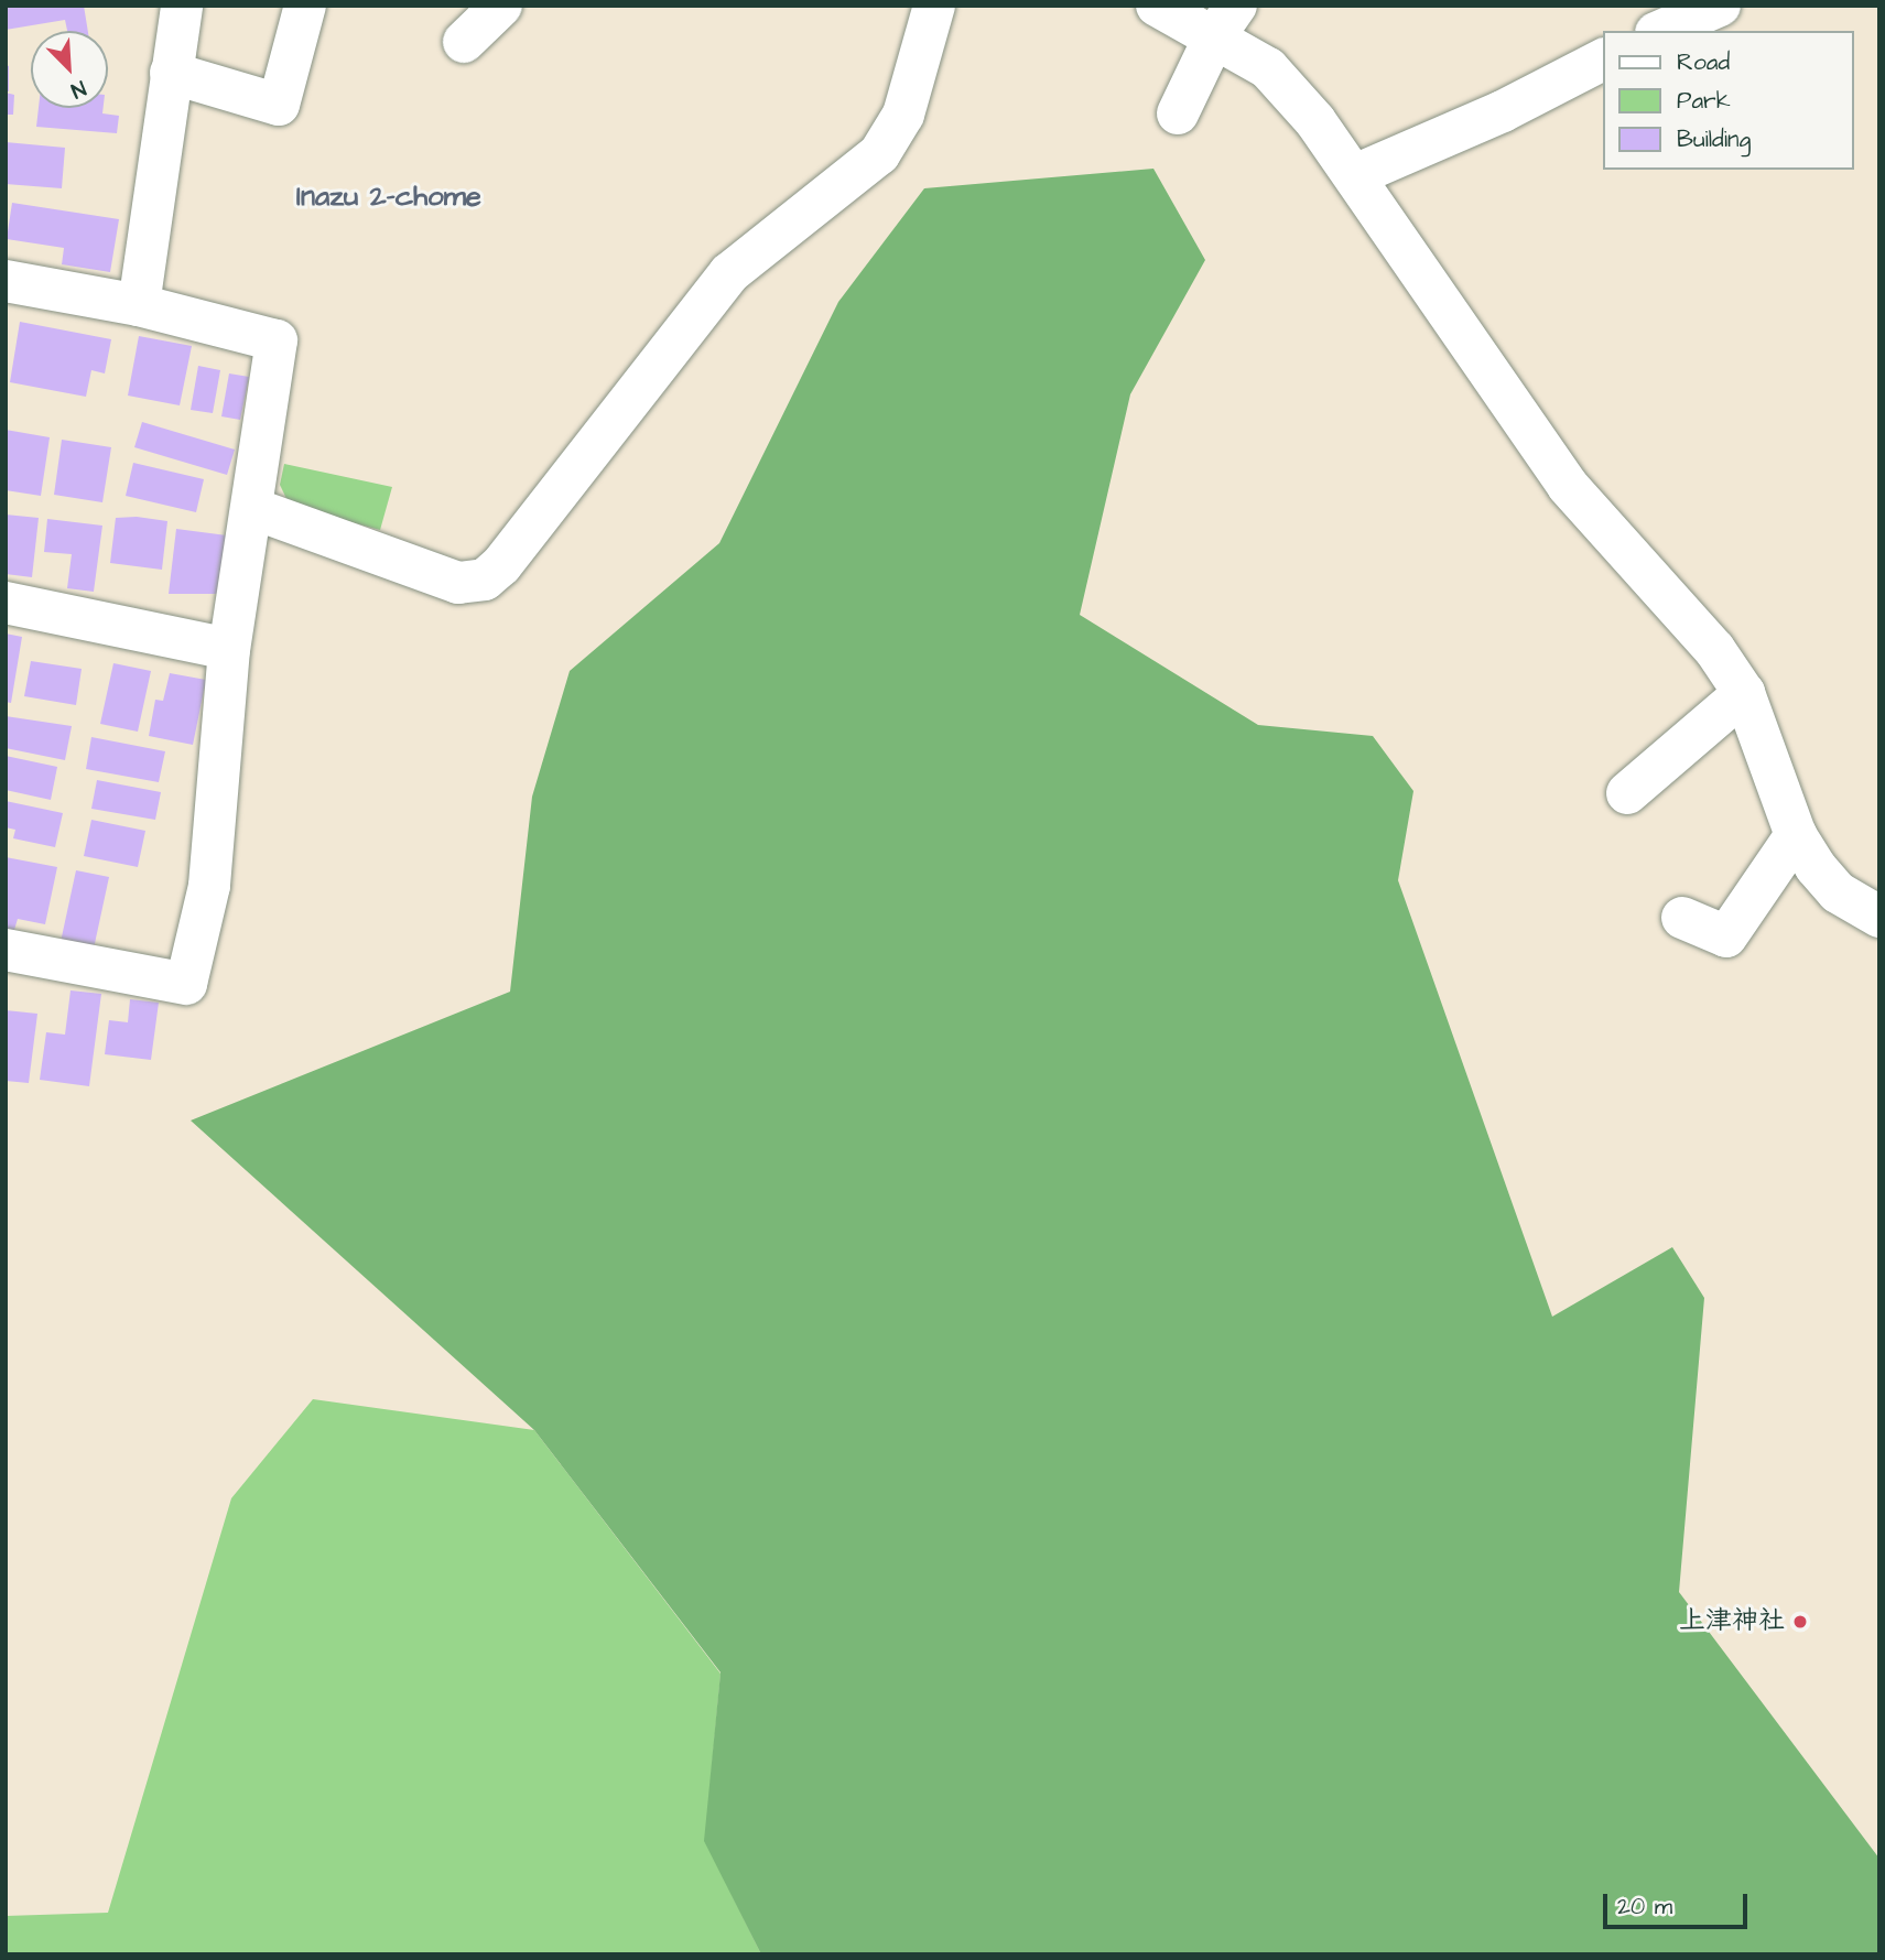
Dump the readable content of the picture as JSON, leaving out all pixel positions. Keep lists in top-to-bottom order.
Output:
{
  "districts": ["Inazu 2-chome"],
  "places": ["上津神社"],
  "legend": ["Road", "Park", "Building"],
  "scale_bar": "20 m",
  "north": "bottom right"
}
